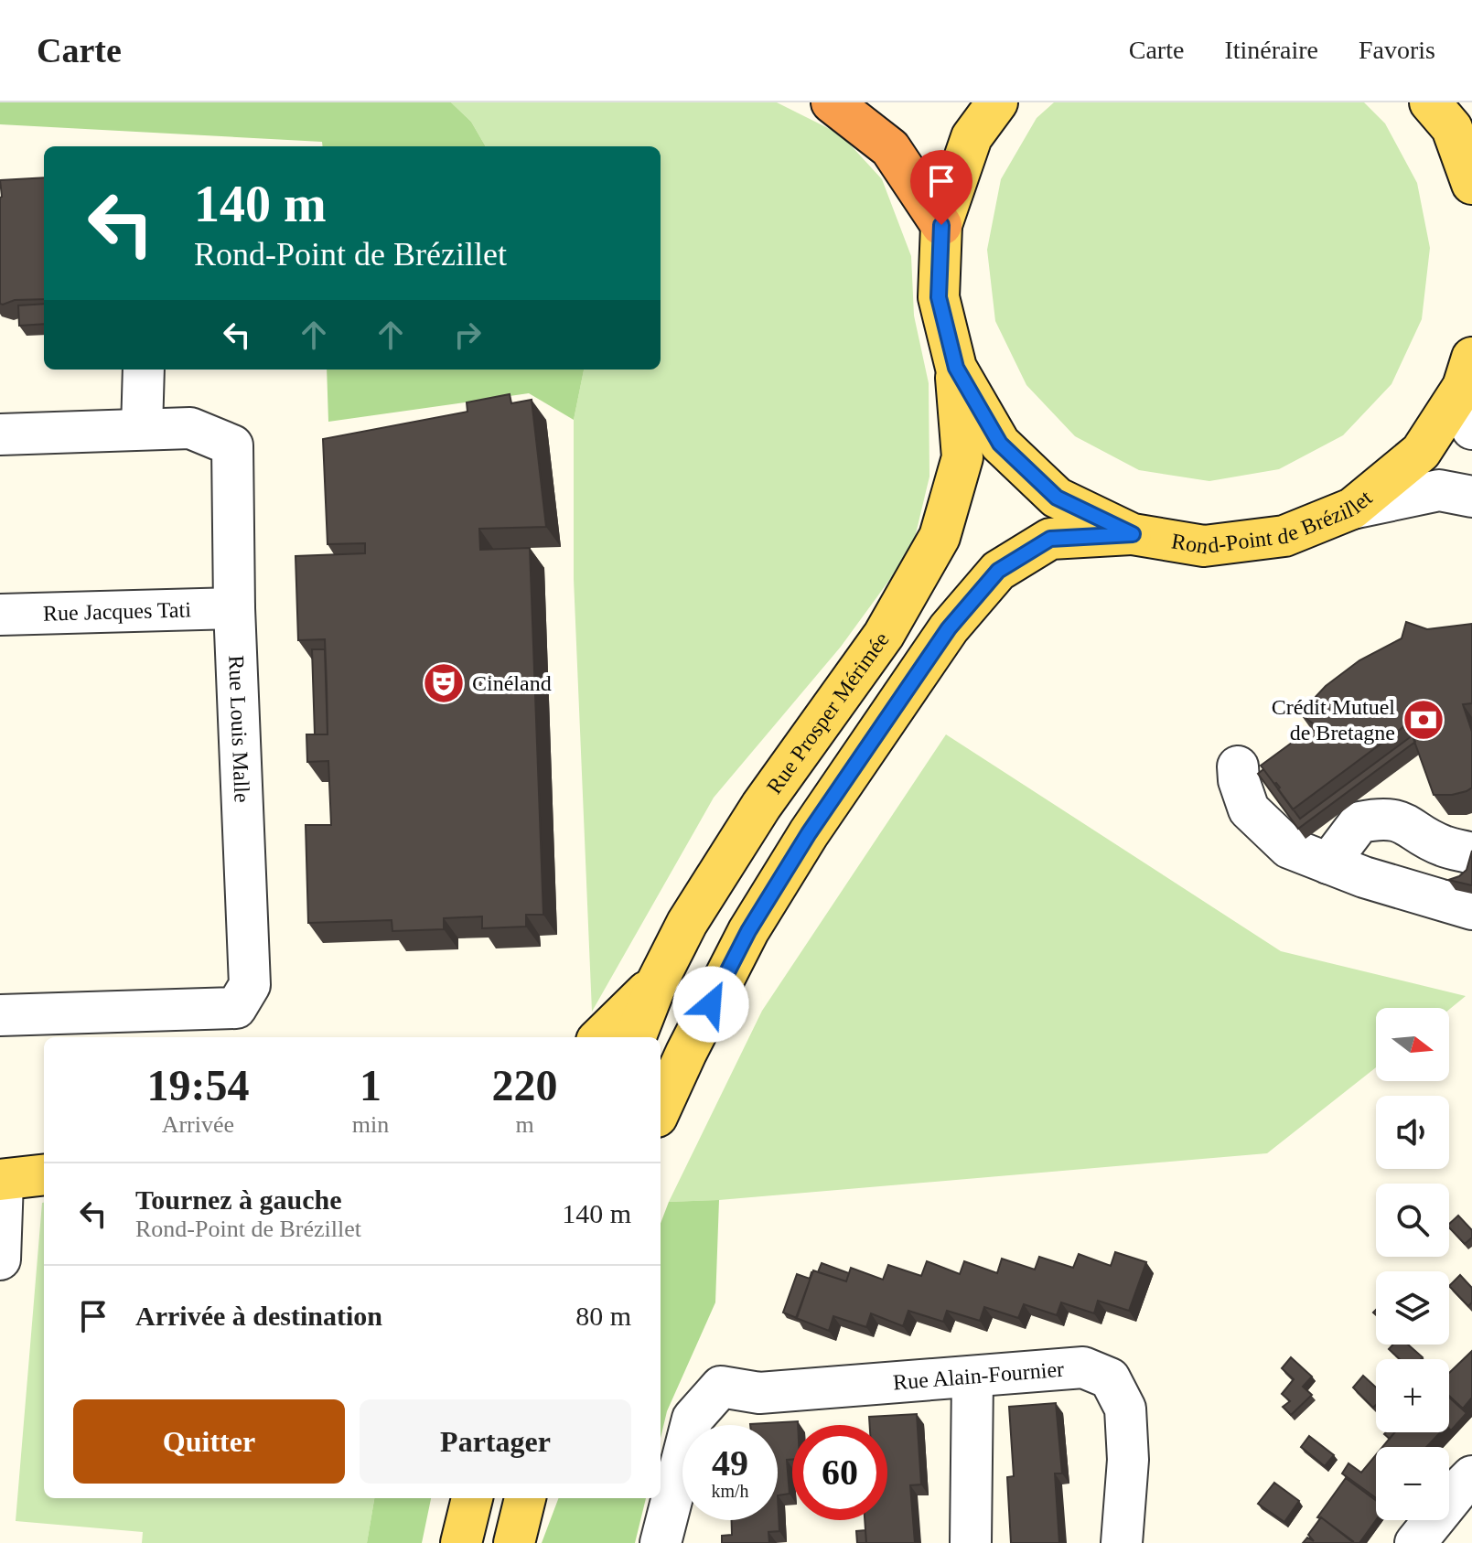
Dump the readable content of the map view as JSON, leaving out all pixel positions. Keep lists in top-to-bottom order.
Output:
{
  "streets": {
    "main road": ["Rond-Point de Brézillet", "Rue Prosper Mérimée"],
    "street": ["Rue Jacques Tati", "Rue Louis Malle", "Rue Alain-Fournier"]
  },
  "crossings": [
    ["Rond-Point de Brézillet", "Rue Prosper Mérimée"],
    ["Rue Jacques Tati", "Rue Louis Malle"]
  ],
  "places": {
    "theatre": ["Cinéland"],
    "bank": ["Crédit Mutuel de Bretagne"]
  },
  "north": "right",
  "page": {
    "header": "Carte",
    "nav": ["Carte", "Itinéraire", "Favoris"],
    "turn": ["140 m", "Rond-Point de Brézillet"],
    "map_buttons": ["+", "−"],
    "eta": [
      "19:54",
      "Arrivée",
      "1",
      "min",
      "220",
      "m"
    ],
    "list": [
      {
        "name": "Tournez à gauche",
        "note": "Rond-Point de Brézillet",
        "value": "140 m"
      },
      {
        "name": "Arrivée à destination",
        "value": "80 m"
      }
    ],
    "buttons": ["Quitter", "Partager"],
    "speed": "49 km/h",
    "limit": "60"
  }
}
